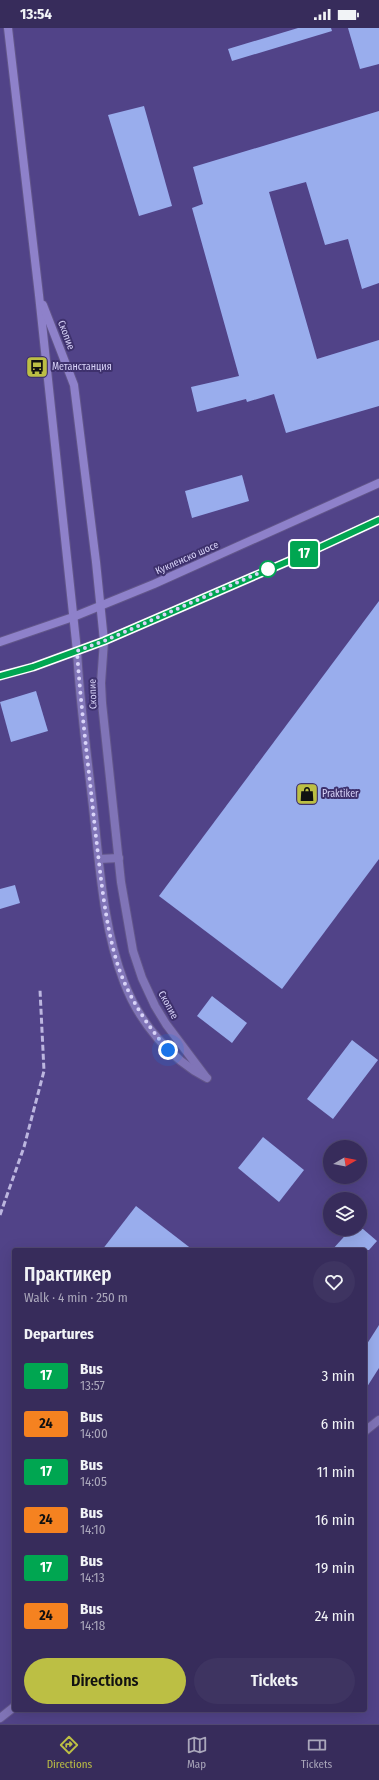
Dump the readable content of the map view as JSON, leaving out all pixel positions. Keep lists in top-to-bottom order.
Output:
{
  "streets": {
    "street": ["Скопие", "Кукленско шосе"]
  },
  "crossings": [
    ["Скопие", "Кукленско шосе"]
  ],
  "places": {
    "bus stop": ["Метанстанция"],
    "shop": ["Praktiker"]
  },
  "lines": ["bus line 17"],
  "north": "right",
  "page": {
    "status": "13:54",
    "on_map": "17",
    "heading": [
      ["Практикер", "Walk · 4 min · 250 m"],
      "Departures"
    ],
    "list": [
      {
        "mark": "17",
        "name": "Bus",
        "note": "13:57",
        "value": "3 min"
      },
      {
        "mark": "24",
        "name": "Bus",
        "note": "14:00",
        "value": "6 min"
      },
      {
        "mark": "17",
        "name": "Bus",
        "note": "14:05",
        "value": "11 min"
      },
      {
        "mark": "24",
        "name": "Bus",
        "note": "14:10",
        "value": "16 min"
      },
      {
        "mark": "17",
        "name": "Bus",
        "note": "14:13",
        "value": "19 min"
      },
      {
        "mark": "24",
        "name": "Bus",
        "note": "14:18",
        "value": "24 min"
      }
    ],
    "buttons": ["Directions", "Tickets"],
    "tabs": ["Directions", "Map", "Tickets"]
  }
}
